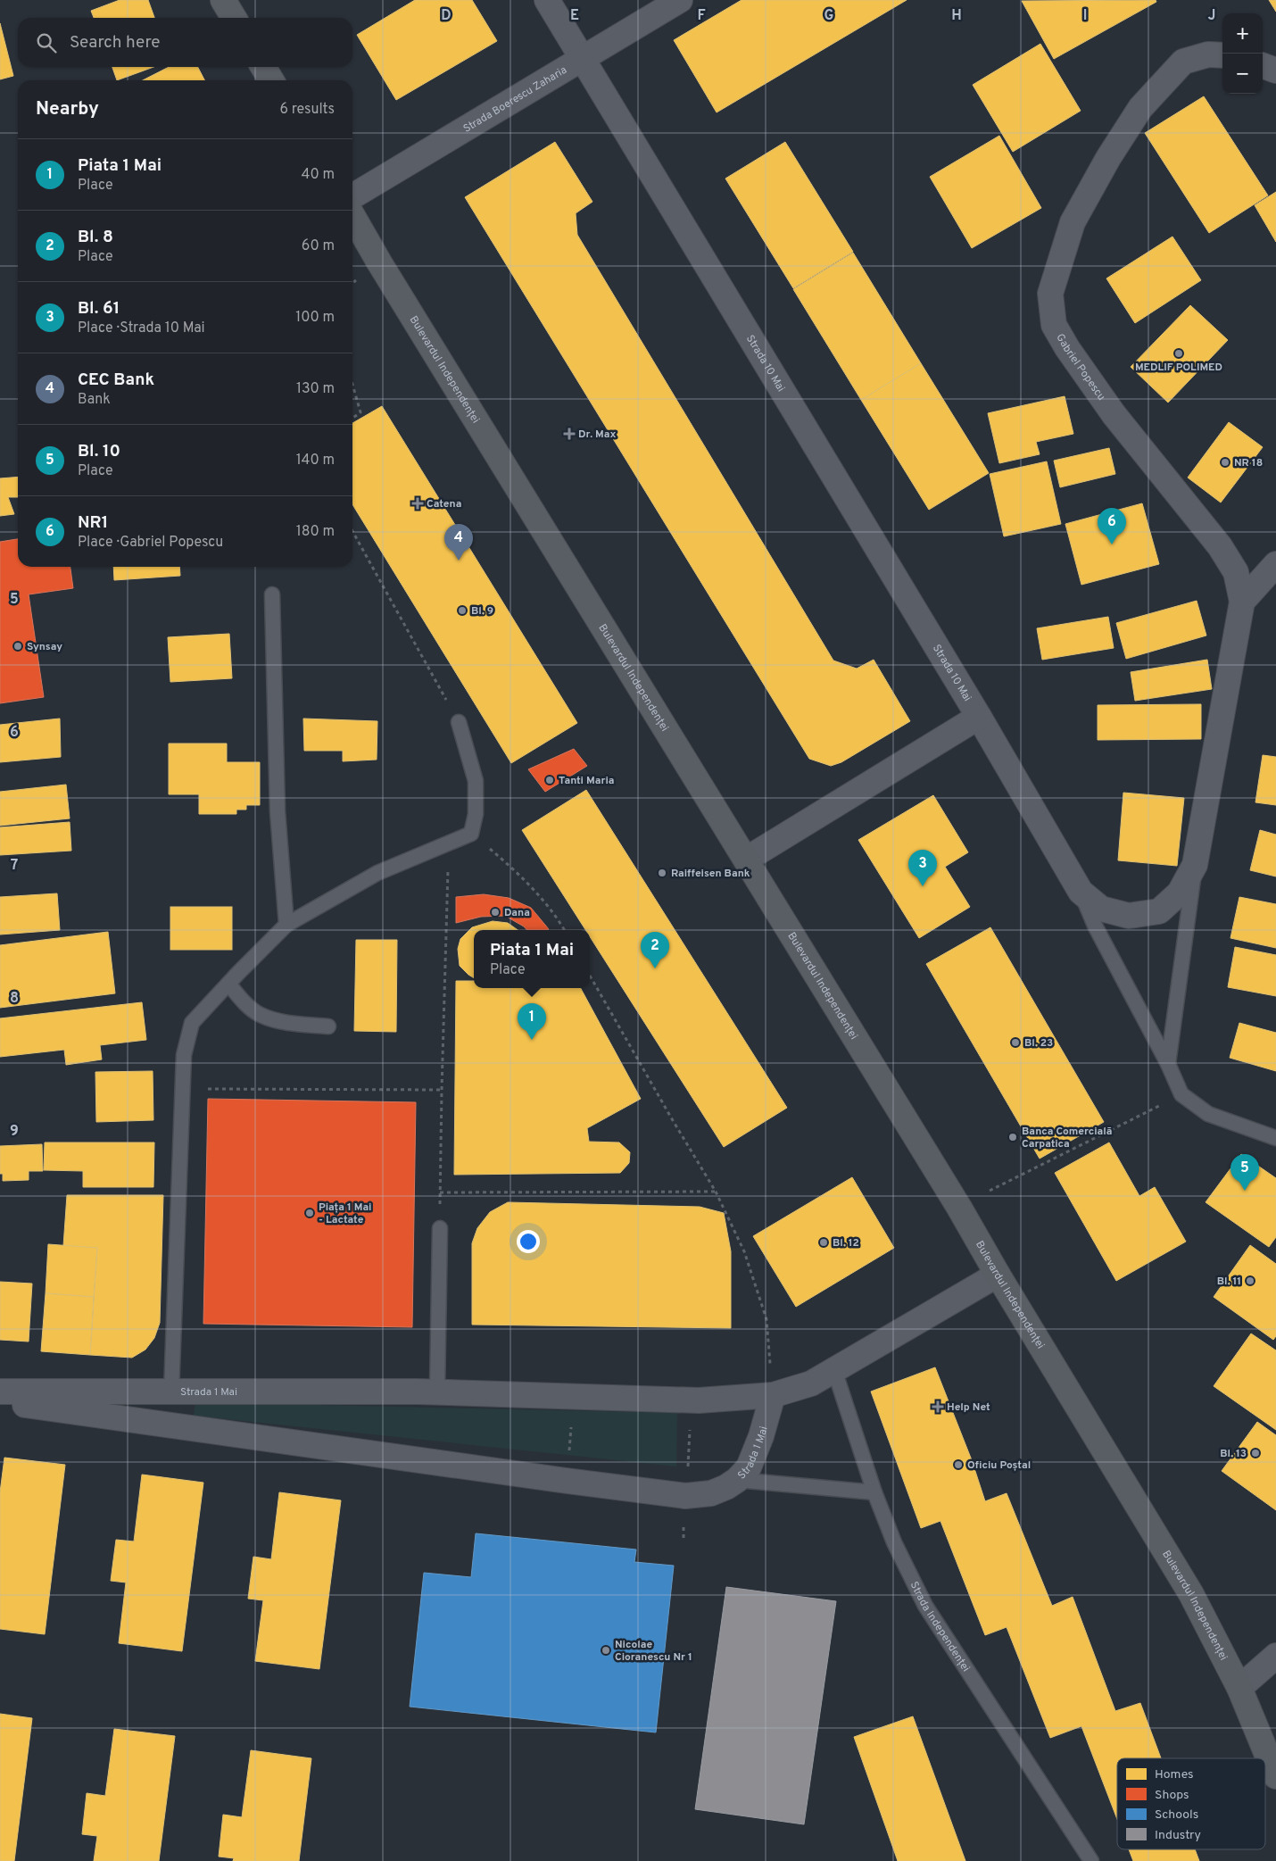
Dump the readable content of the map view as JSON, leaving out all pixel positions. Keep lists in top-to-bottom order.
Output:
{
  "streets": {
    "main road": ["Bulevardul Independenței"],
    "street": [
      "Strada Boerescu Zaharia",
      "Strada 10 Mai",
      "Gabriel Popescu",
      "Strada 1 Mai"
    ],
    "lane": ["Strada Independenței"]
  },
  "crossings": [
    ["Strada Boerescu Zaharia", "Strada 10 Mai"],
    ["Strada 10 Mai", "Gabriel Popescu"],
    ["Bulevardul Independenței", "Strada 1 Mai"],
    ["Strada 1 Mai", "Strada Independenței"]
  ],
  "places": {
    "other": [
      "MEDLIF POLIMED",
      "NR 18",
      "Bl. 9",
      "Synsay",
      "Tanti Maria",
      "Raiffeisen Bank",
      "Dana",
      "Bl. 23",
      "Banca Comercială Carpatica",
      "Piața 1 Mai - Lactate",
      "Bl. 12",
      "Bl. 11",
      "Bl. 13",
      "Oficiu Poștal",
      "Nicolae Cioranescu Nr 1"
    ],
    "health": ["Dr. Max", "Catena", "Help Net"]
  },
  "legend": [
    "Homes",
    "Shops",
    "Schools",
    "Industry"
  ],
  "page": {
    "map_buttons": ["+", "−"],
    "search": "Search here",
    "heading": ["Nearby", "6 results"],
    "list": [
      {
        "mark": "1",
        "name": "Piata 1 Mai",
        "note": "Place",
        "value": "40 m"
      },
      {
        "mark": "2",
        "name": "Bl. 8",
        "note": "Place",
        "value": "60 m"
      },
      {
        "mark": "3",
        "name": "Bl. 61",
        "note": "Place · Strada 10 Mai",
        "value": "100 m"
      },
      {
        "mark": "4",
        "name": "CEC Bank",
        "note": "Bank",
        "value": "130 m"
      },
      {
        "mark": "5",
        "name": "Bl. 10",
        "note": "Place",
        "value": "140 m"
      },
      {
        "mark": "6",
        "name": "NR1",
        "note": "Place · Gabriel Popescu",
        "value": "180 m"
      }
    ],
    "pins": [
      "6",
      "4",
      "3",
      "2",
      "1",
      "5"
    ],
    "popup": ["Piata 1 Mai", "Place"]
  },
  "grid": {
    "columns": [
      "D",
      "E",
      "F",
      "G",
      "H",
      "I",
      "J"
    ],
    "rows": [
      "5",
      "6",
      "7",
      "8",
      "9"
    ]
  }
}
